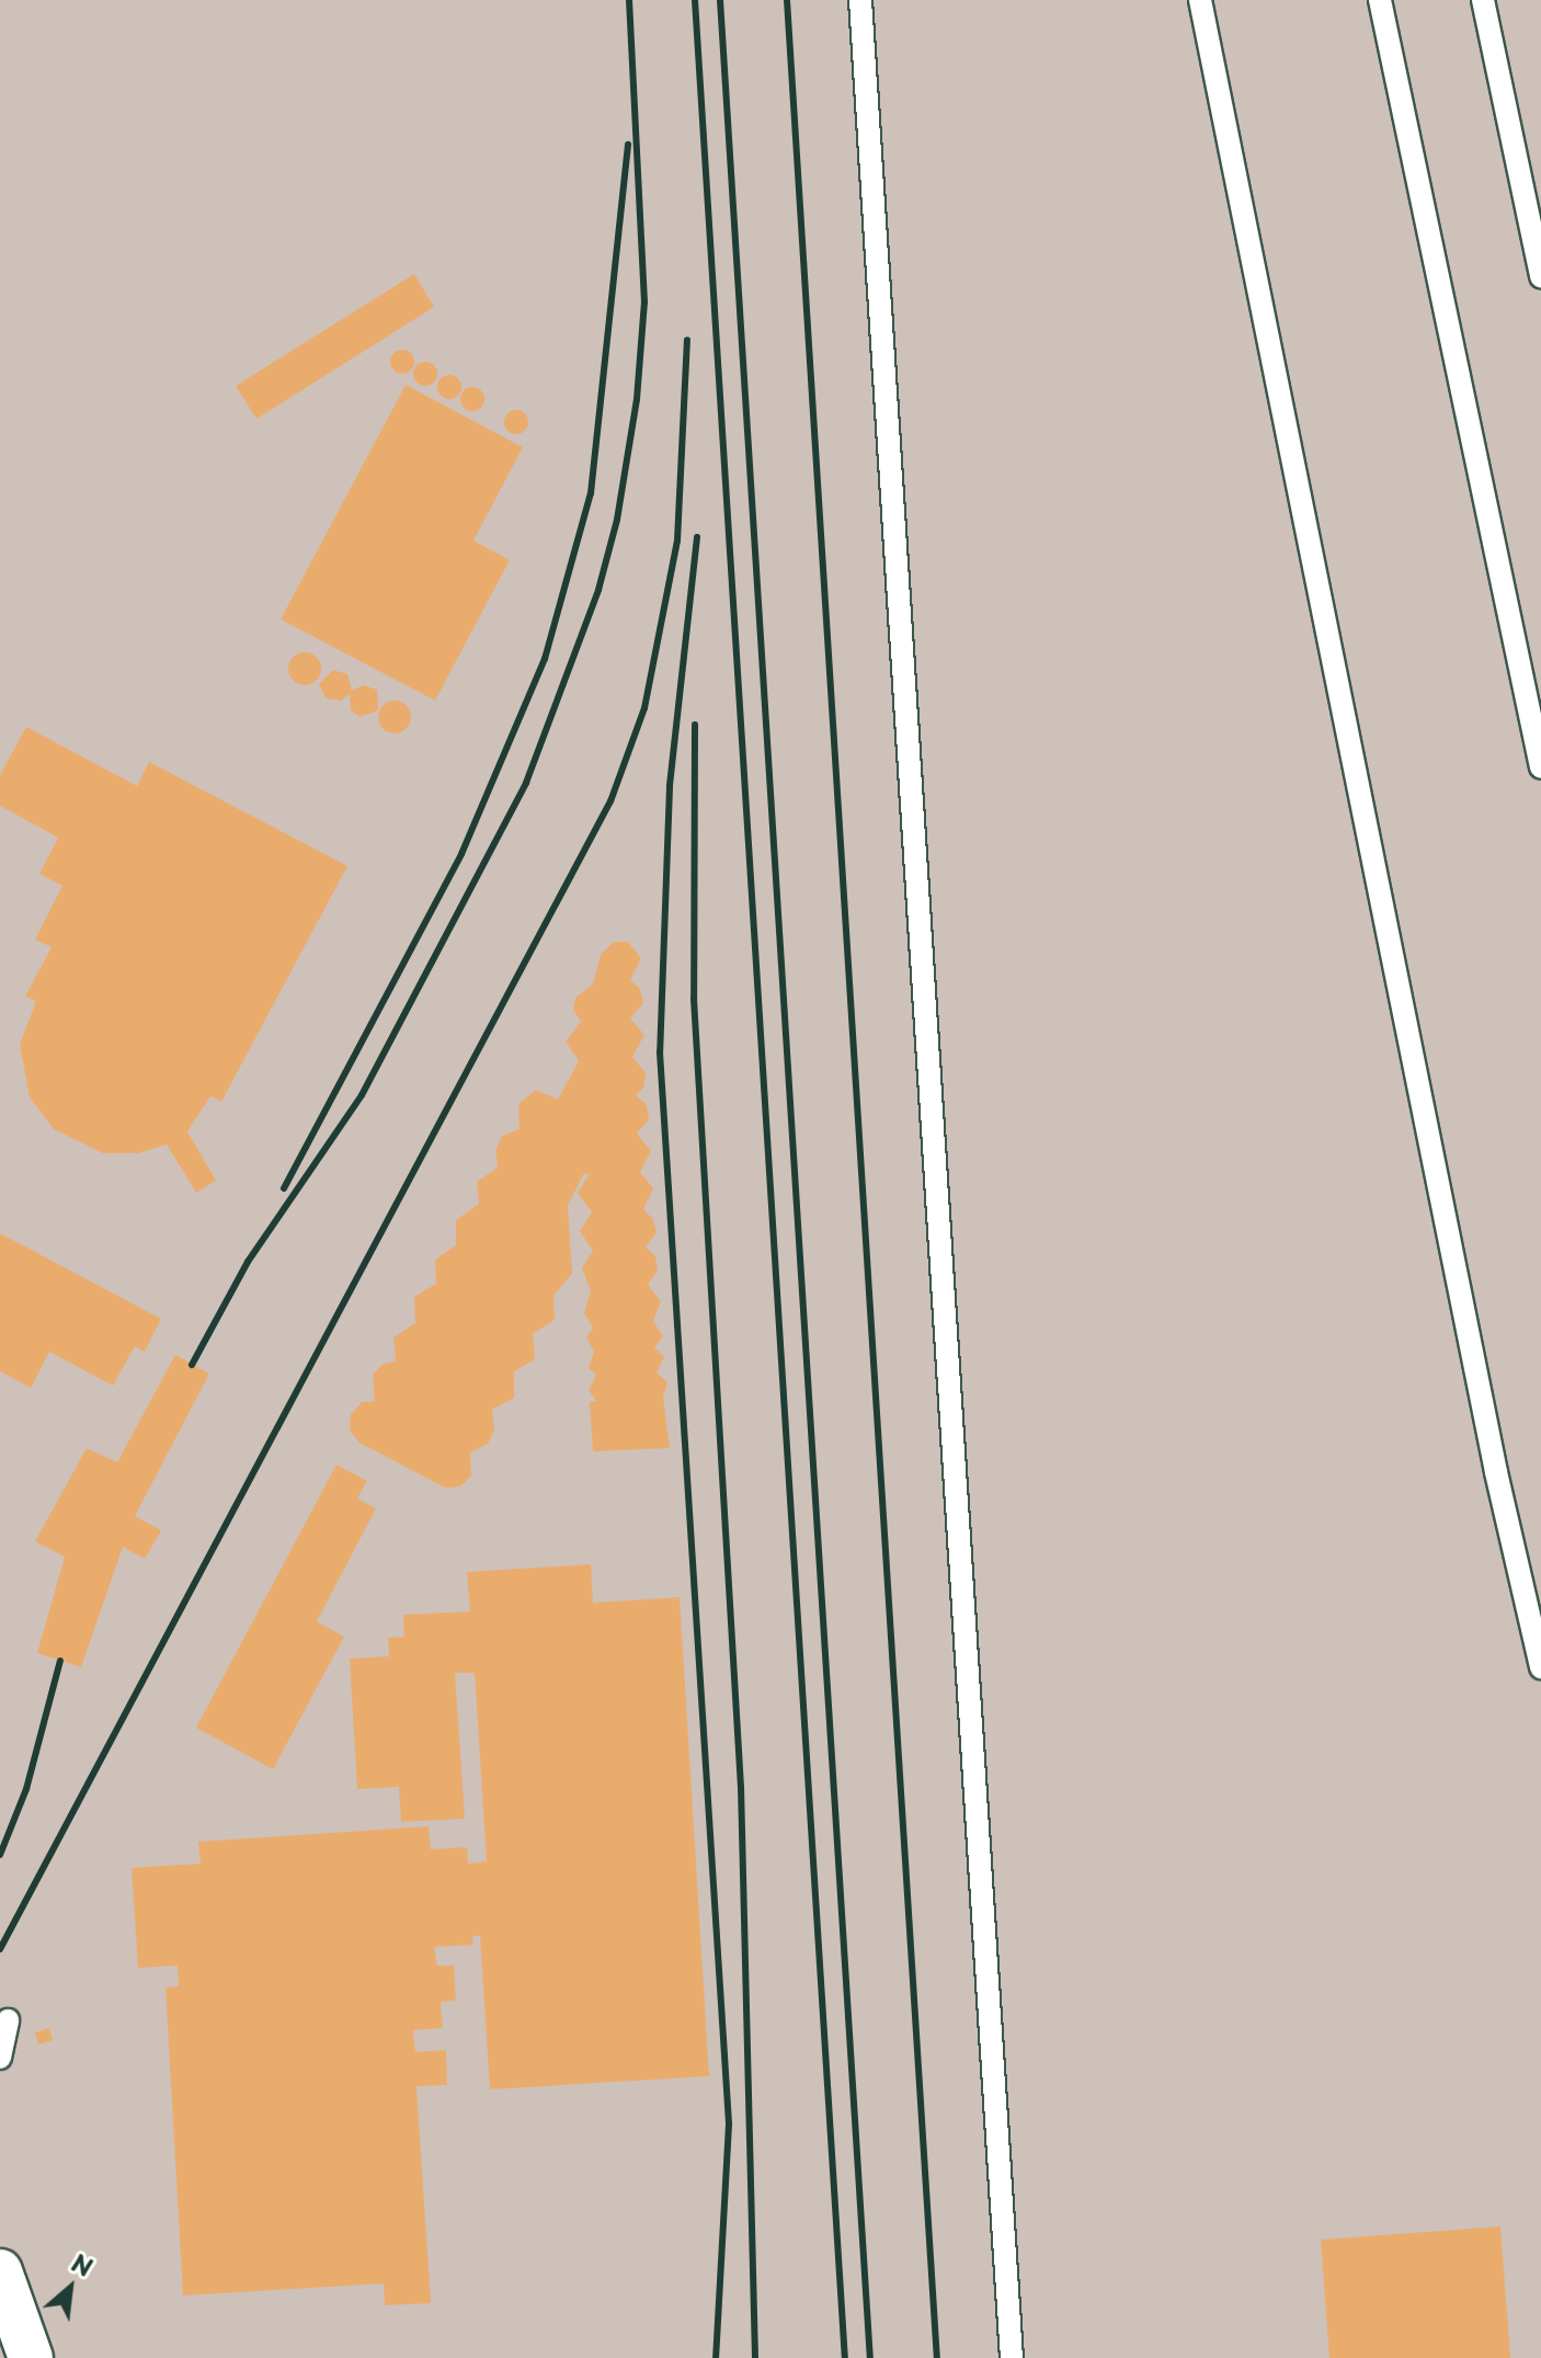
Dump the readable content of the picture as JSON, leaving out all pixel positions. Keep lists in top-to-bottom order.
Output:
{
  "north": "top right"
}
